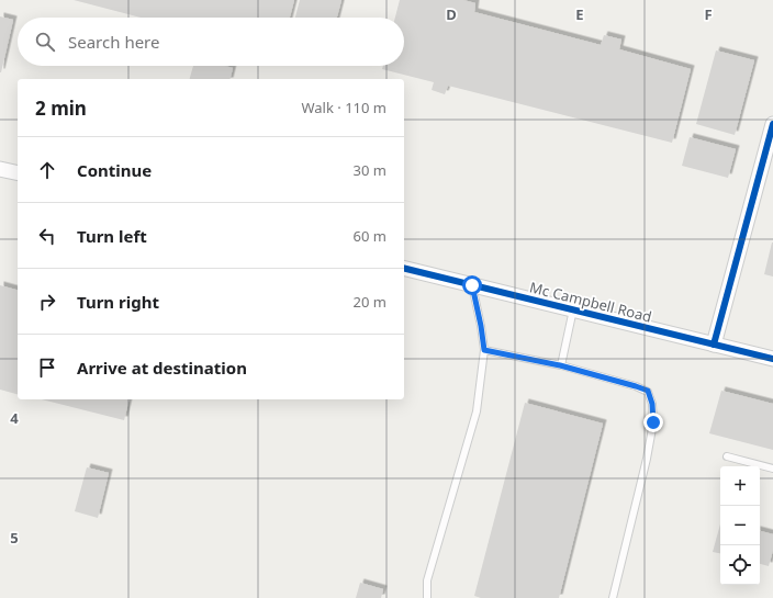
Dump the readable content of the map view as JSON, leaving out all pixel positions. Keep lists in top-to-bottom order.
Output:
{
  "streets": {
    "street": ["Mc Campbell Road"]
  },
  "page": {
    "search": "Search here",
    "heading": ["2 min", "Walk · 110 m"],
    "list": [
      ["Continue", "30 m"],
      ["Turn left", "60 m"],
      ["Turn right", "20 m"],
      "Arrive at destination"
    ],
    "map_buttons": ["+", "−"]
  },
  "grid": {
    "columns": ["D", "E", "F"],
    "rows": ["4", "5"]
  }
}
